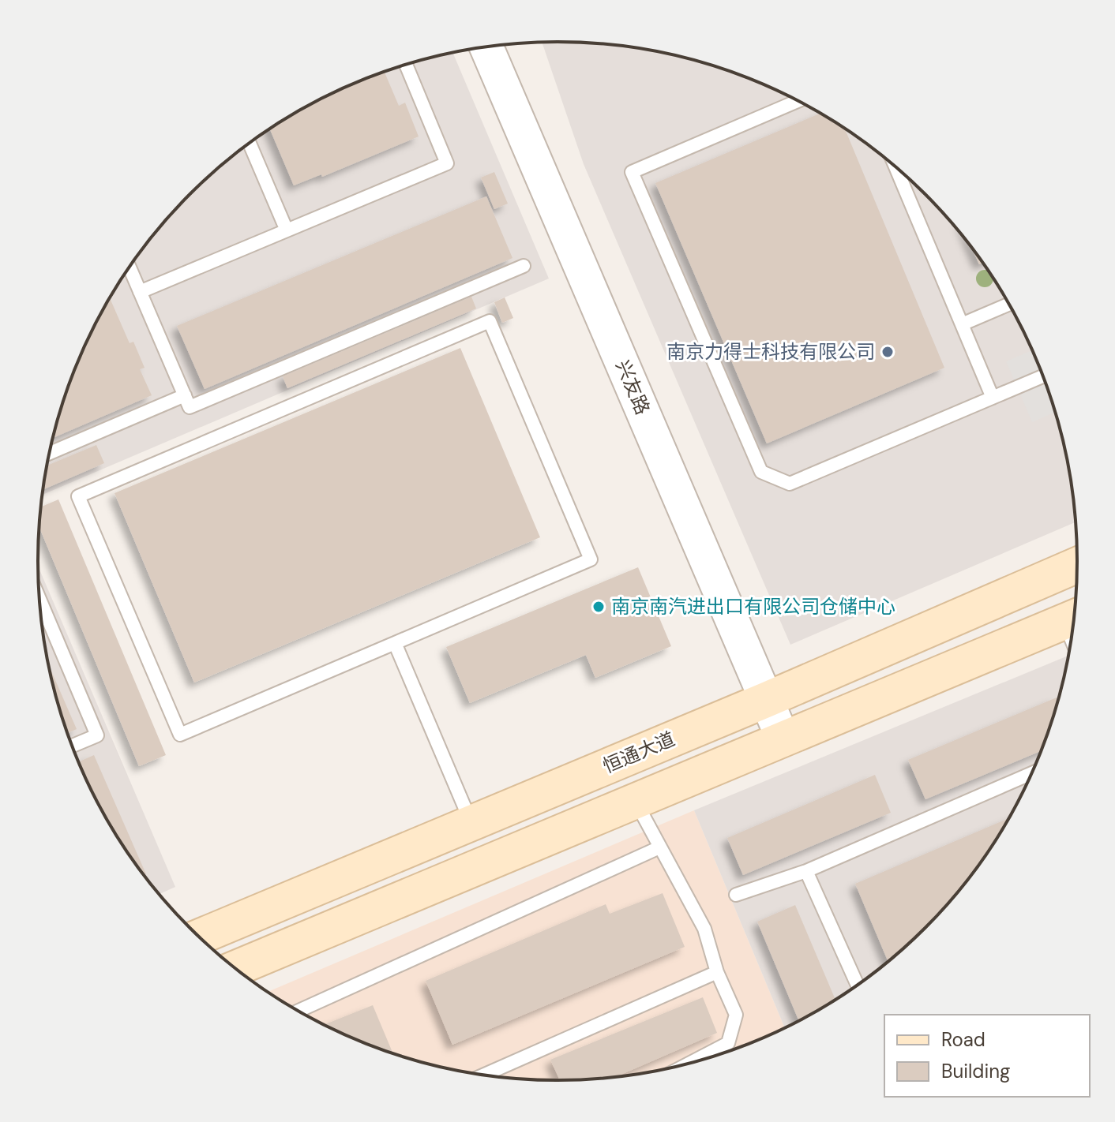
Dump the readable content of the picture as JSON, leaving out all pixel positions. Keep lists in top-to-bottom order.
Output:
{
  "streets": {
    "main road": ["恒通大道"],
    "street": ["兴友路"]
  },
  "crossings": [
    ["兴友路", "恒通大道"]
  ],
  "places": ["南京力得士科技有限公司", "南京南汽进出口有限公司仓储中心"],
  "legend": ["Road", "Building"]
}
